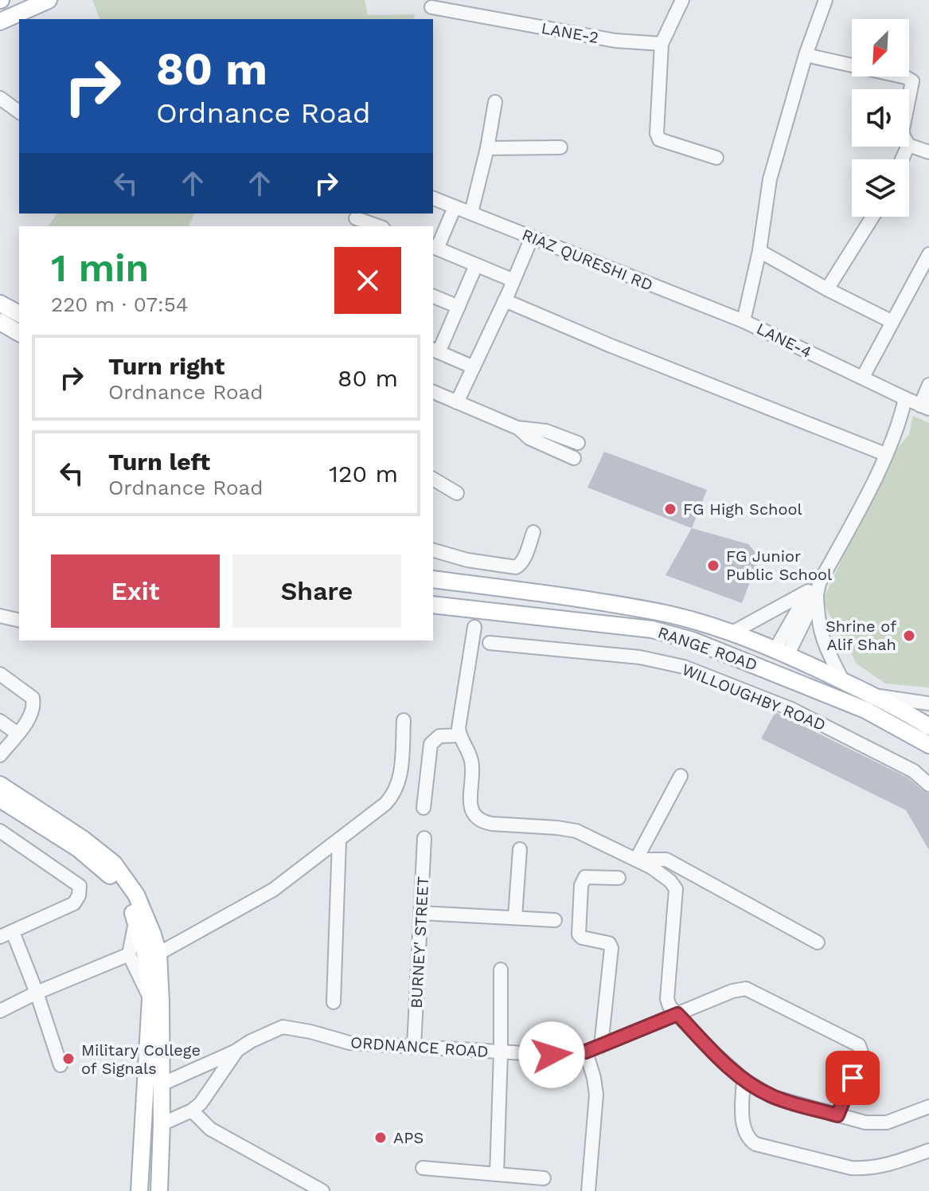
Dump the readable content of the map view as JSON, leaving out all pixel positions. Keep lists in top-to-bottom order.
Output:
{
  "streets": {
    "main road": ["RANGE ROAD"],
    "street": [
      "LANE-2",
      "RIAZ QURESHI RD",
      "LANE-4",
      "WILLOUGHBY ROAD",
      "BURNEY' STREET",
      "ORDNANCE ROAD"
    ]
  },
  "crossings": [
    ["RIAZ QURESHI RD", "LANE-4"],
    ["BURNEY' STREET", "ORDNANCE ROAD"]
  ],
  "places": [
    "FG High School",
    "FG Junior Public School",
    "Shrine of Alif Shah",
    "Military College of Signals",
    "APS"
  ],
  "north": "bottom left",
  "page": {
    "turn": ["80 m", "Ordnance Road"],
    "heading": ["1 min", "220 m · 07:54"],
    "list": [
      {
        "name": "Turn right",
        "note": "Ordnance Road",
        "value": "80 m"
      },
      {
        "name": "Turn left",
        "note": "Ordnance Road",
        "value": "120 m"
      }
    ],
    "buttons": ["Exit", "Share"]
  }
}
